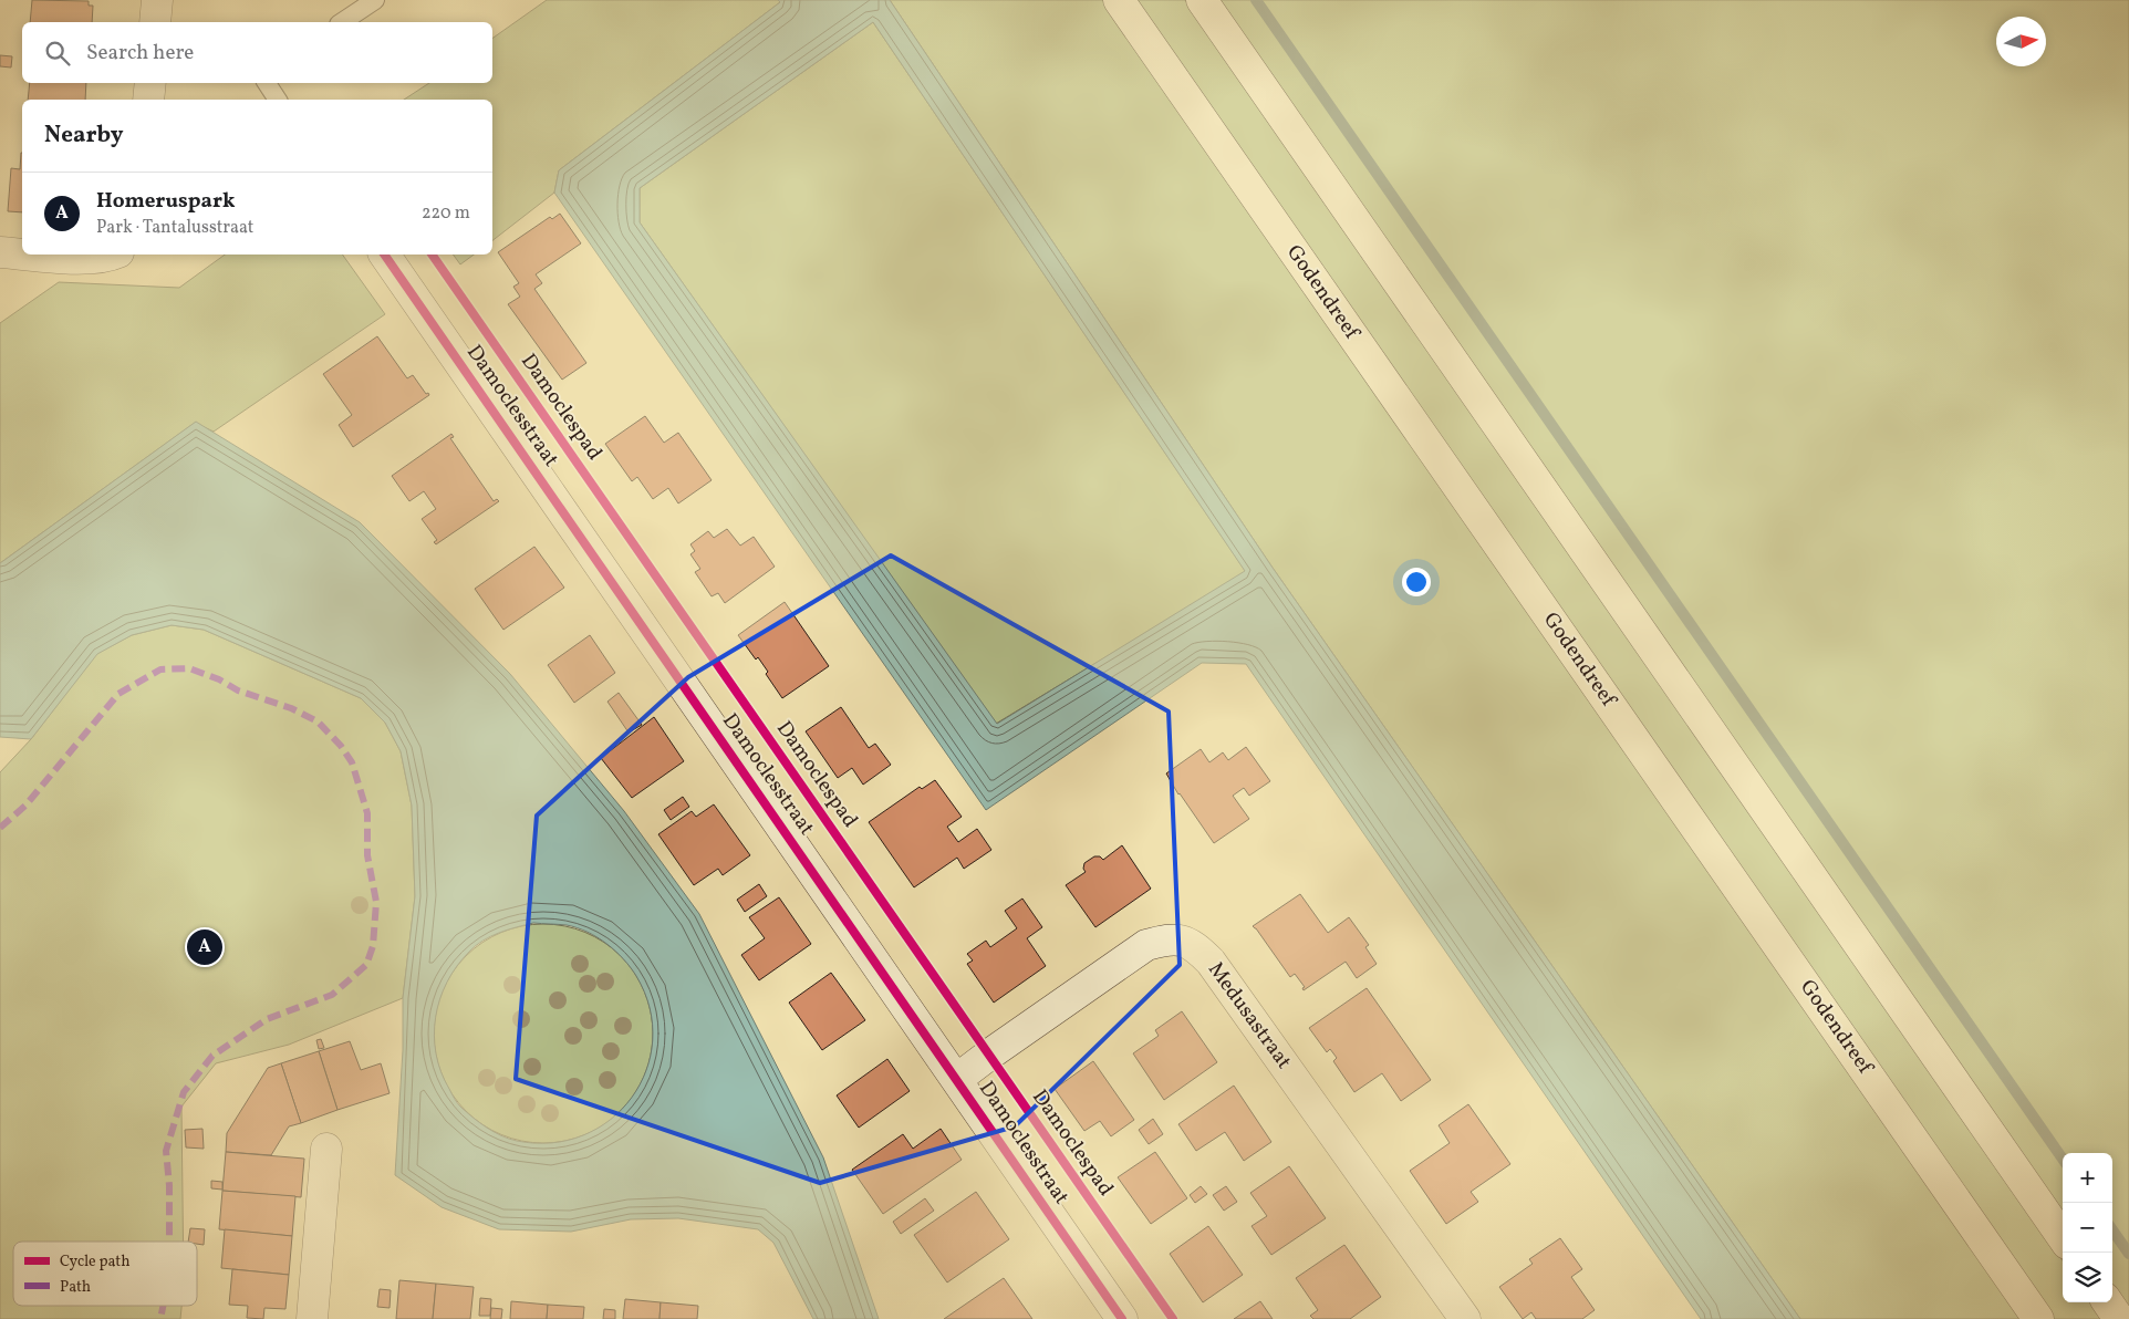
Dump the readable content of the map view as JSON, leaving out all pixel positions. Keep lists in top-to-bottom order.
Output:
{
  "streets": {
    "main road": ["Godendreef", "Damoclesstraat", "Medusastraat"],
    "cycle path": ["Damoclespad"]
  },
  "crossings": [
    ["Damoclesstraat", "Medusastraat"]
  ],
  "legend": ["Cycle path", "Path"],
  "north": "right",
  "page": {
    "search": "Search here",
    "heading": "Nearby",
    "list": [
      {
        "mark": "A",
        "name": "Homeruspark",
        "note": "Park · Tantalusstraat",
        "value": "220 m"
      }
    ],
    "pins": "A",
    "map_buttons": ["+", "−"]
  }
}
